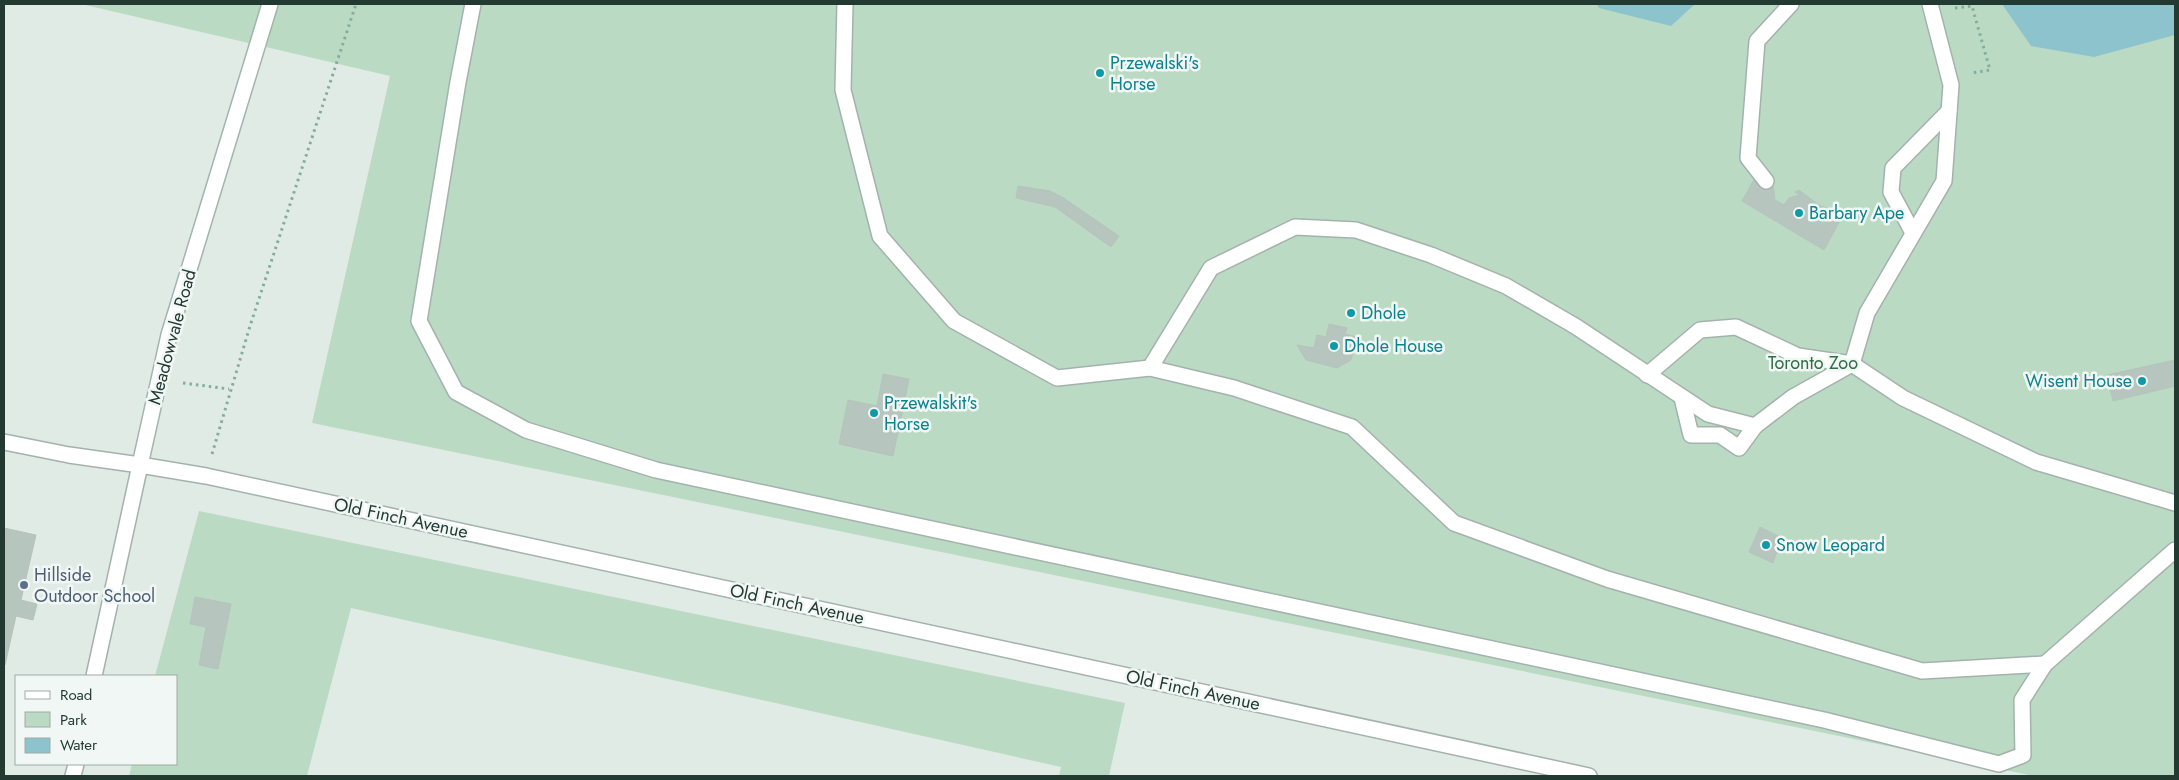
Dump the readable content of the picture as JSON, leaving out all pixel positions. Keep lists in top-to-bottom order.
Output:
{
  "streets": {
    "street": ["Meadowvale Road", "Old Finch Avenue"]
  },
  "crossings": [
    ["Meadowvale Road", "Old Finch Avenue"]
  ],
  "parks": ["Toronto Zoo"],
  "places": [
    "Przewalski's Horse",
    "Barbary Ape",
    "Dhole",
    "Dhole House",
    "Wisent House",
    "Przewalskit's Horse",
    "Snow Leopard",
    "Hillside Outdoor School"
  ],
  "legend": ["Road", "Park", "Water"]
}
